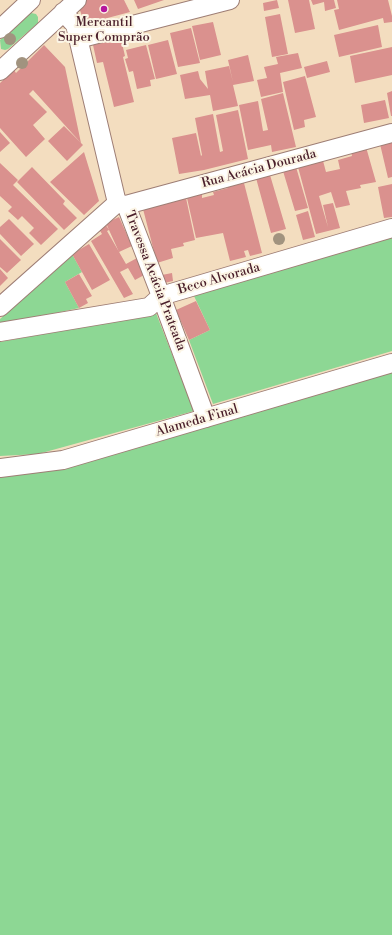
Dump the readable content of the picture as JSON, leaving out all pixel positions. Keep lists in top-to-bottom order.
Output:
{
  "streets": {
    "street": [
      "Rua Acácia Dourada",
      "Beco Alvorada",
      "Travessa Acácia Prateada",
      "Alameda Final"
    ]
  },
  "crossings": [
    ["Rua Acácia Dourada", "Travessa Acácia Prateada"],
    ["Beco Alvorada", "Travessa Acácia Prateada"],
    ["Travessa Acácia Prateada", "Alameda Final"]
  ],
  "places": ["Mercantil Super Comprão"]
}
